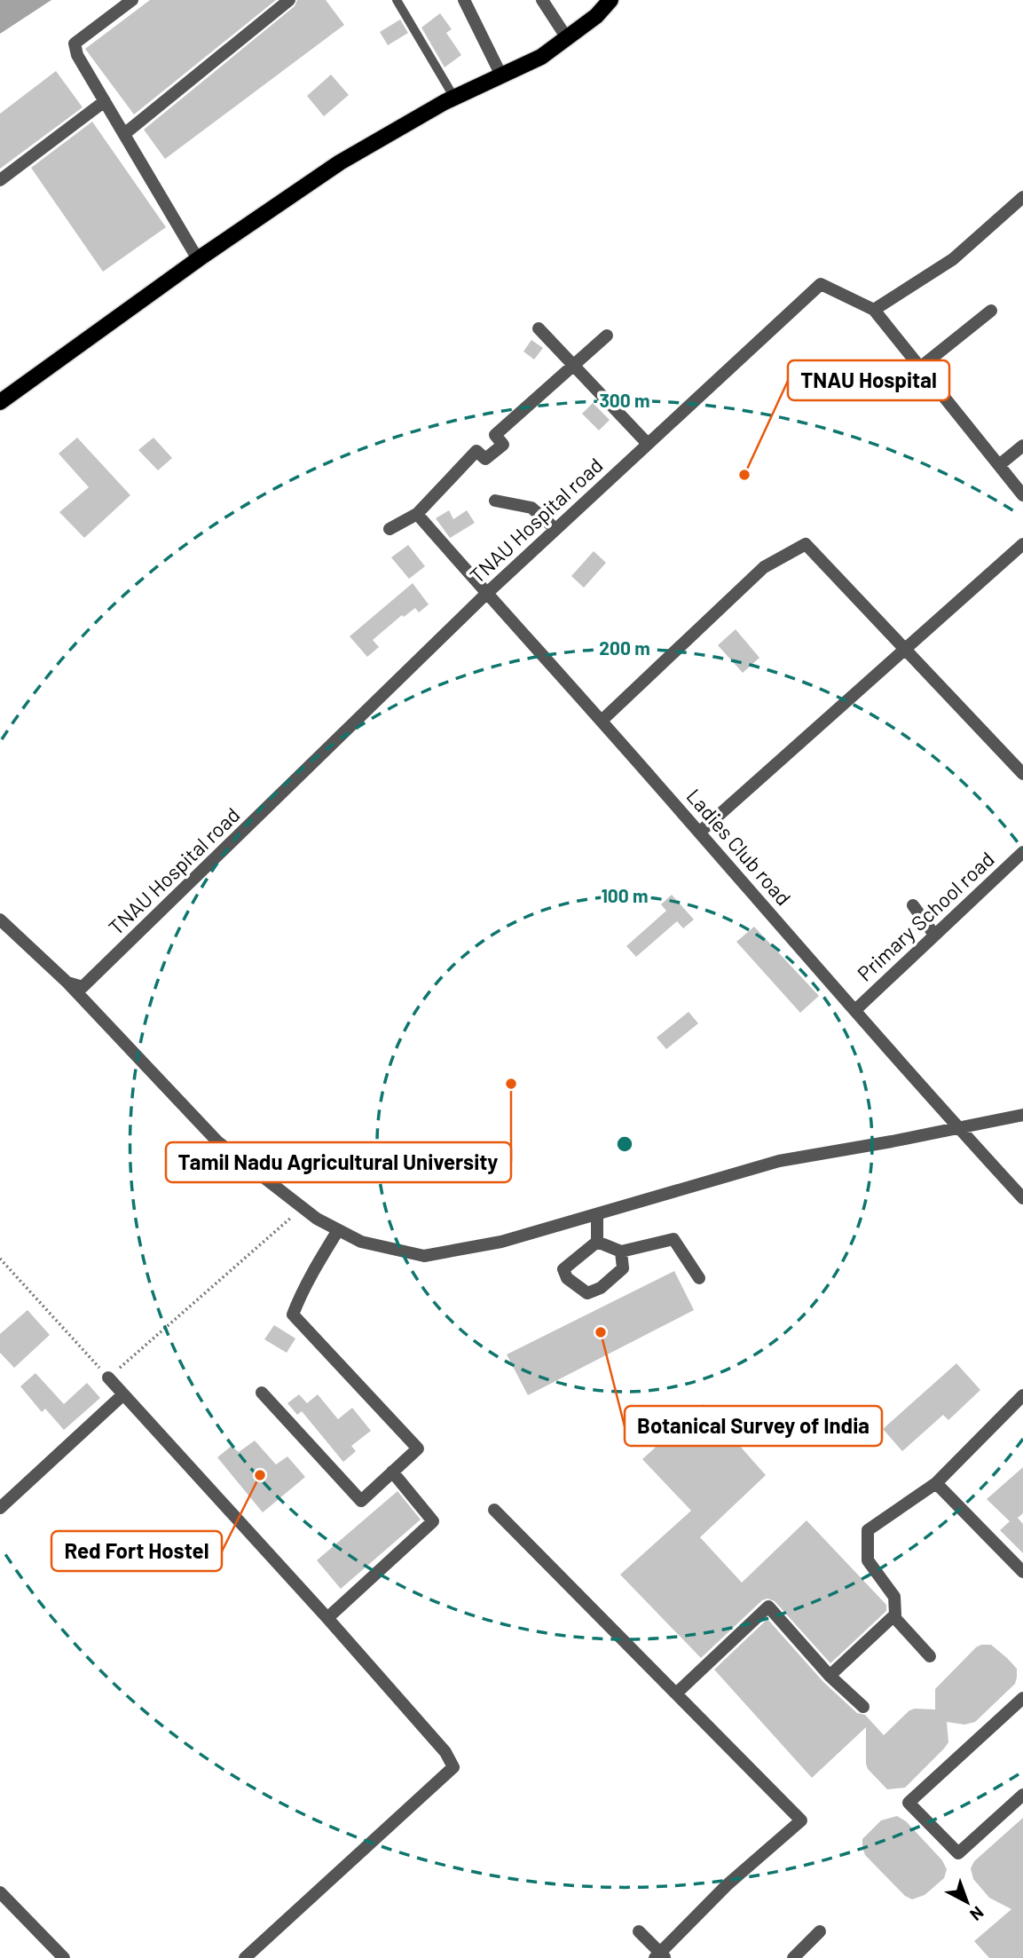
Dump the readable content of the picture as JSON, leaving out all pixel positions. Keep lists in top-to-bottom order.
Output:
{
  "streets": {
    "street": ["TNAU Hospital road", "Ladies Club road", "Primary School road"]
  },
  "crossings": [
    ["TNAU Hospital road", "Ladies Club road"],
    ["Ladies Club road", "Primary School road"]
  ],
  "places": [
    "TNAU Hospital",
    "Tamil Nadu Agricultural University",
    "Botanical Survey of India",
    "Red Fort Hostel"
  ],
  "north": "bottom right",
  "rings": ["300 m", "200 m", "100 m"]
}
